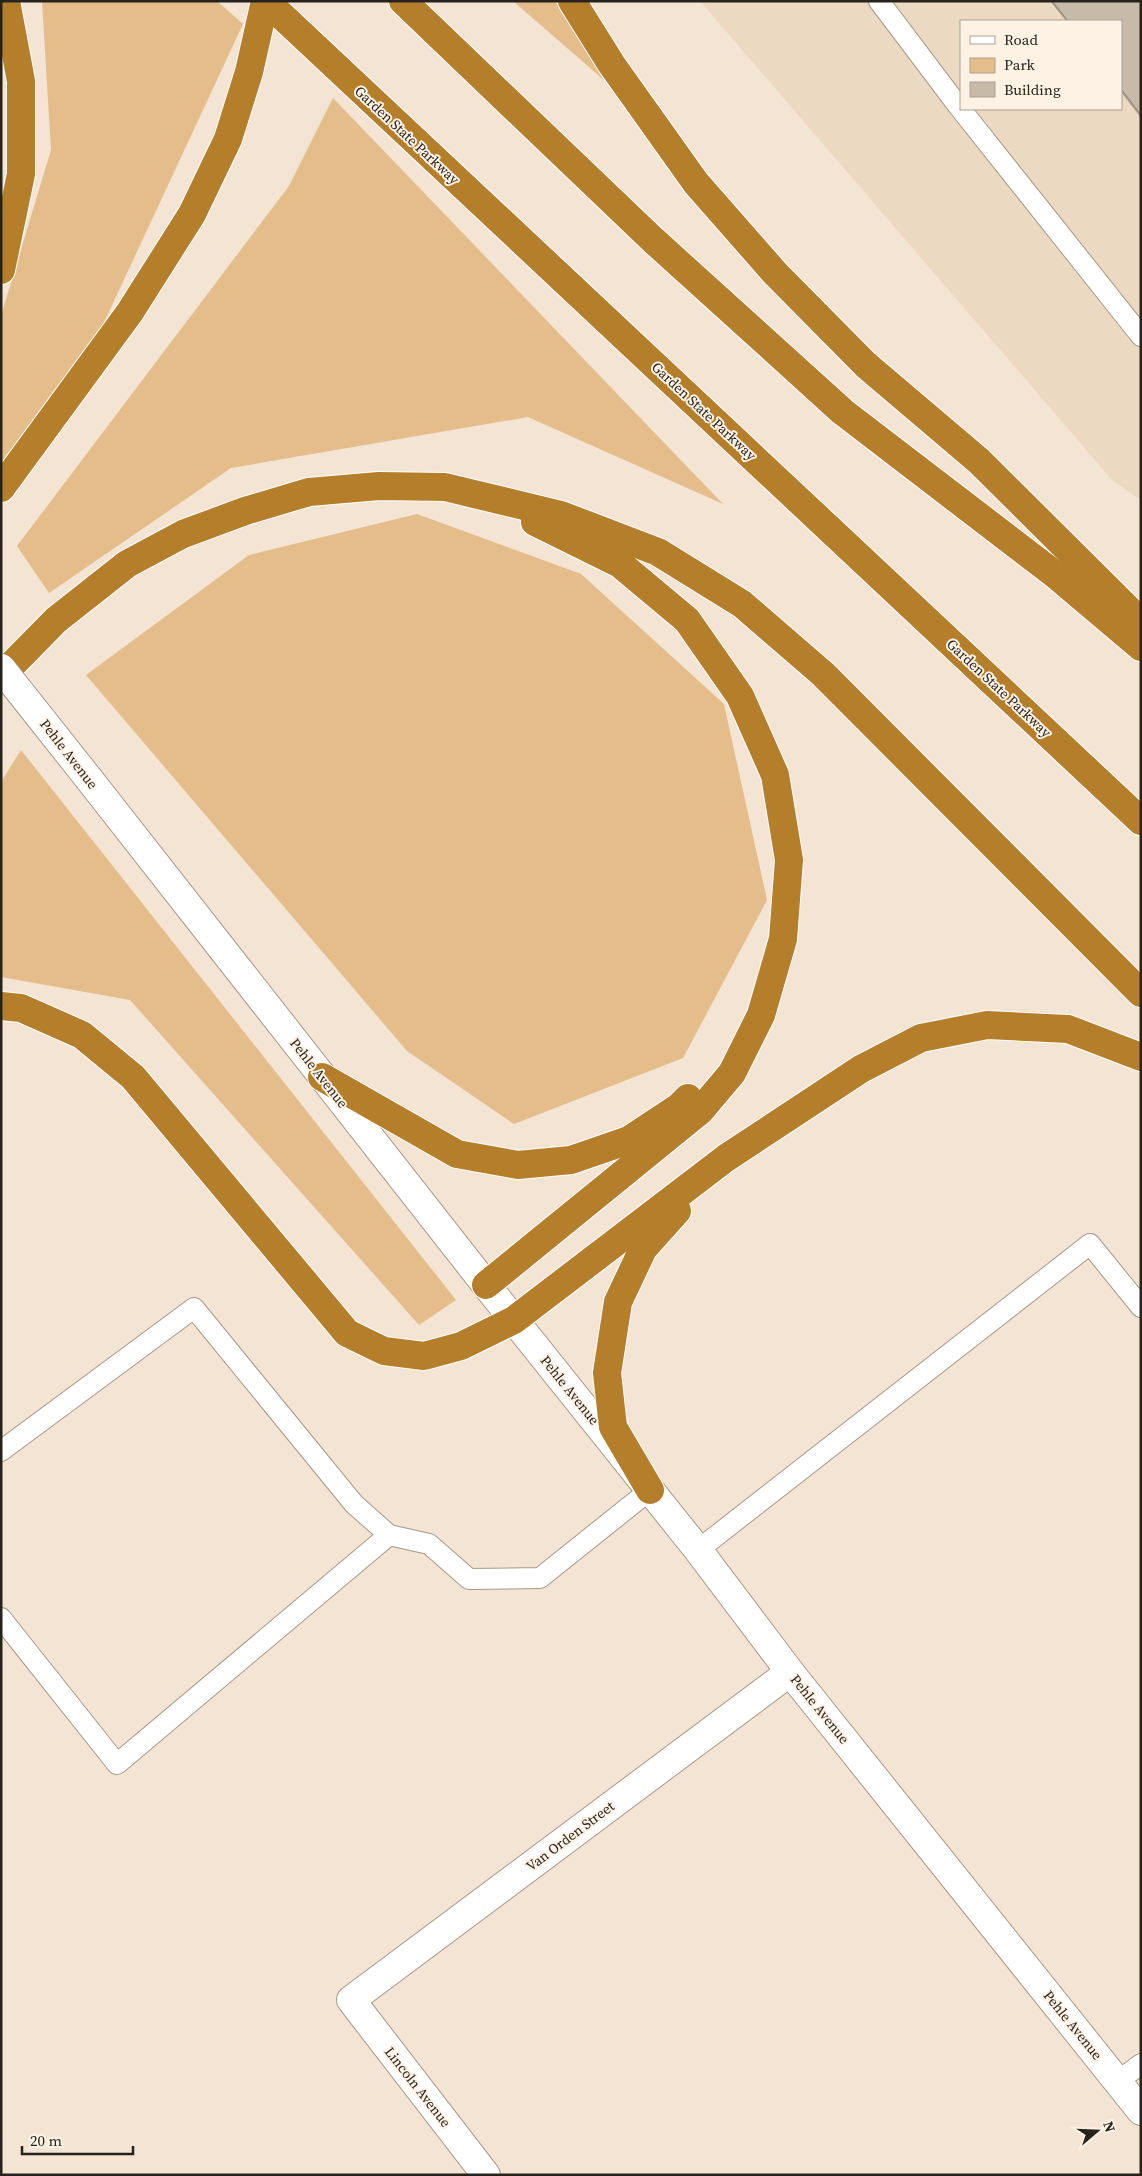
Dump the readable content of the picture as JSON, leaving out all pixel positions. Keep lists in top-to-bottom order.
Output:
{
  "streets": {
    "highway": ["Garden State Parkway"],
    "street": ["Pehle Avenue", "Van Orden Street", "Lincoln Avenue"]
  },
  "crossings": [
    ["Pehle Avenue", "Van Orden Street"],
    ["Van Orden Street", "Lincoln Avenue"]
  ],
  "legend": ["Road", "Park", "Building"],
  "scale_bar": "20 m",
  "north": "right"
}
